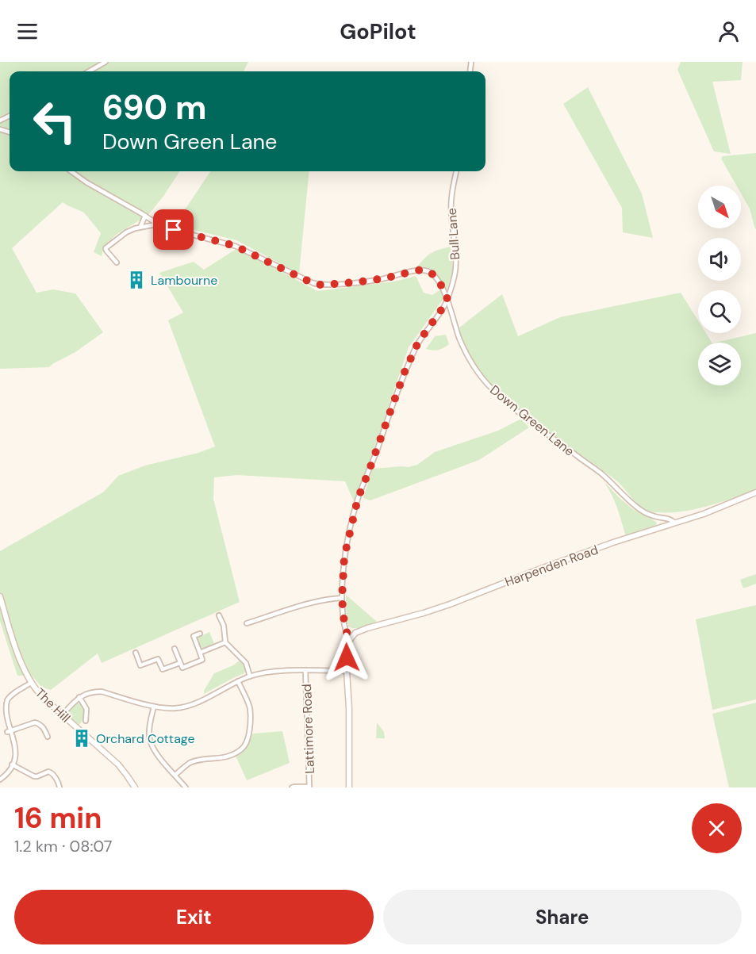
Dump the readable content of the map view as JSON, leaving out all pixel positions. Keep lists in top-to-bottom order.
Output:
{
  "streets": {
    "street": [
      "Bull Lane",
      "Down Green Lane",
      "Harpenden Road",
      "The Hill",
      "Lattimore Road"
    ]
  },
  "crossings": [
    ["Bull Lane", "Down Green Lane"],
    ["Down Green Lane", "Harpenden Road"]
  ],
  "places": {
    "building": ["Lambourne", "Orchard Cottage"]
  },
  "north": "bottom right",
  "page": {
    "header": "GoPilot",
    "turn": ["690 m", "Down Green Lane"],
    "heading": ["16 min", "1.2 km · 08:07"],
    "buttons": ["Exit", "Share"]
  }
}
